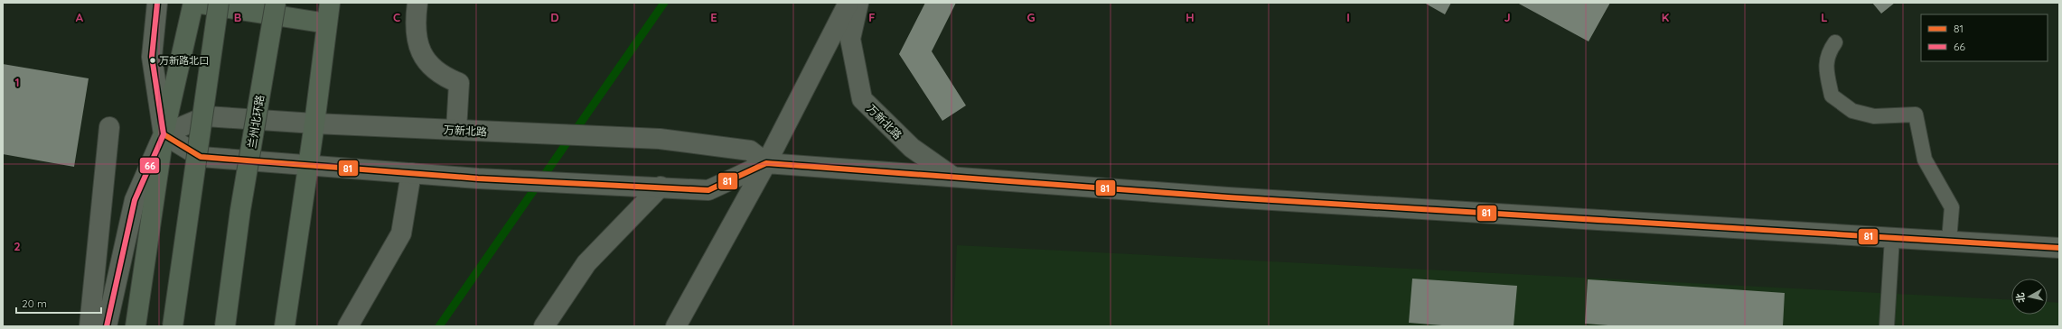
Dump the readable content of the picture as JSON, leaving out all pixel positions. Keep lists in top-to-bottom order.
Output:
{
  "streets": {
    "highway": ["兰州北环路"],
    "main road": ["万新北路"]
  },
  "places": ["万新路北口"],
  "lines": ["transit line 66", "transit line 81"],
  "legend": ["81", "66"],
  "scale_bar": "20 m",
  "north": "left",
  "grid": {
    "columns": [
      "A",
      "B",
      "C",
      "D",
      "E",
      "F",
      "G",
      "H",
      "I",
      "J",
      "K",
      "L"
    ],
    "rows": ["1", "2"]
  }
}
